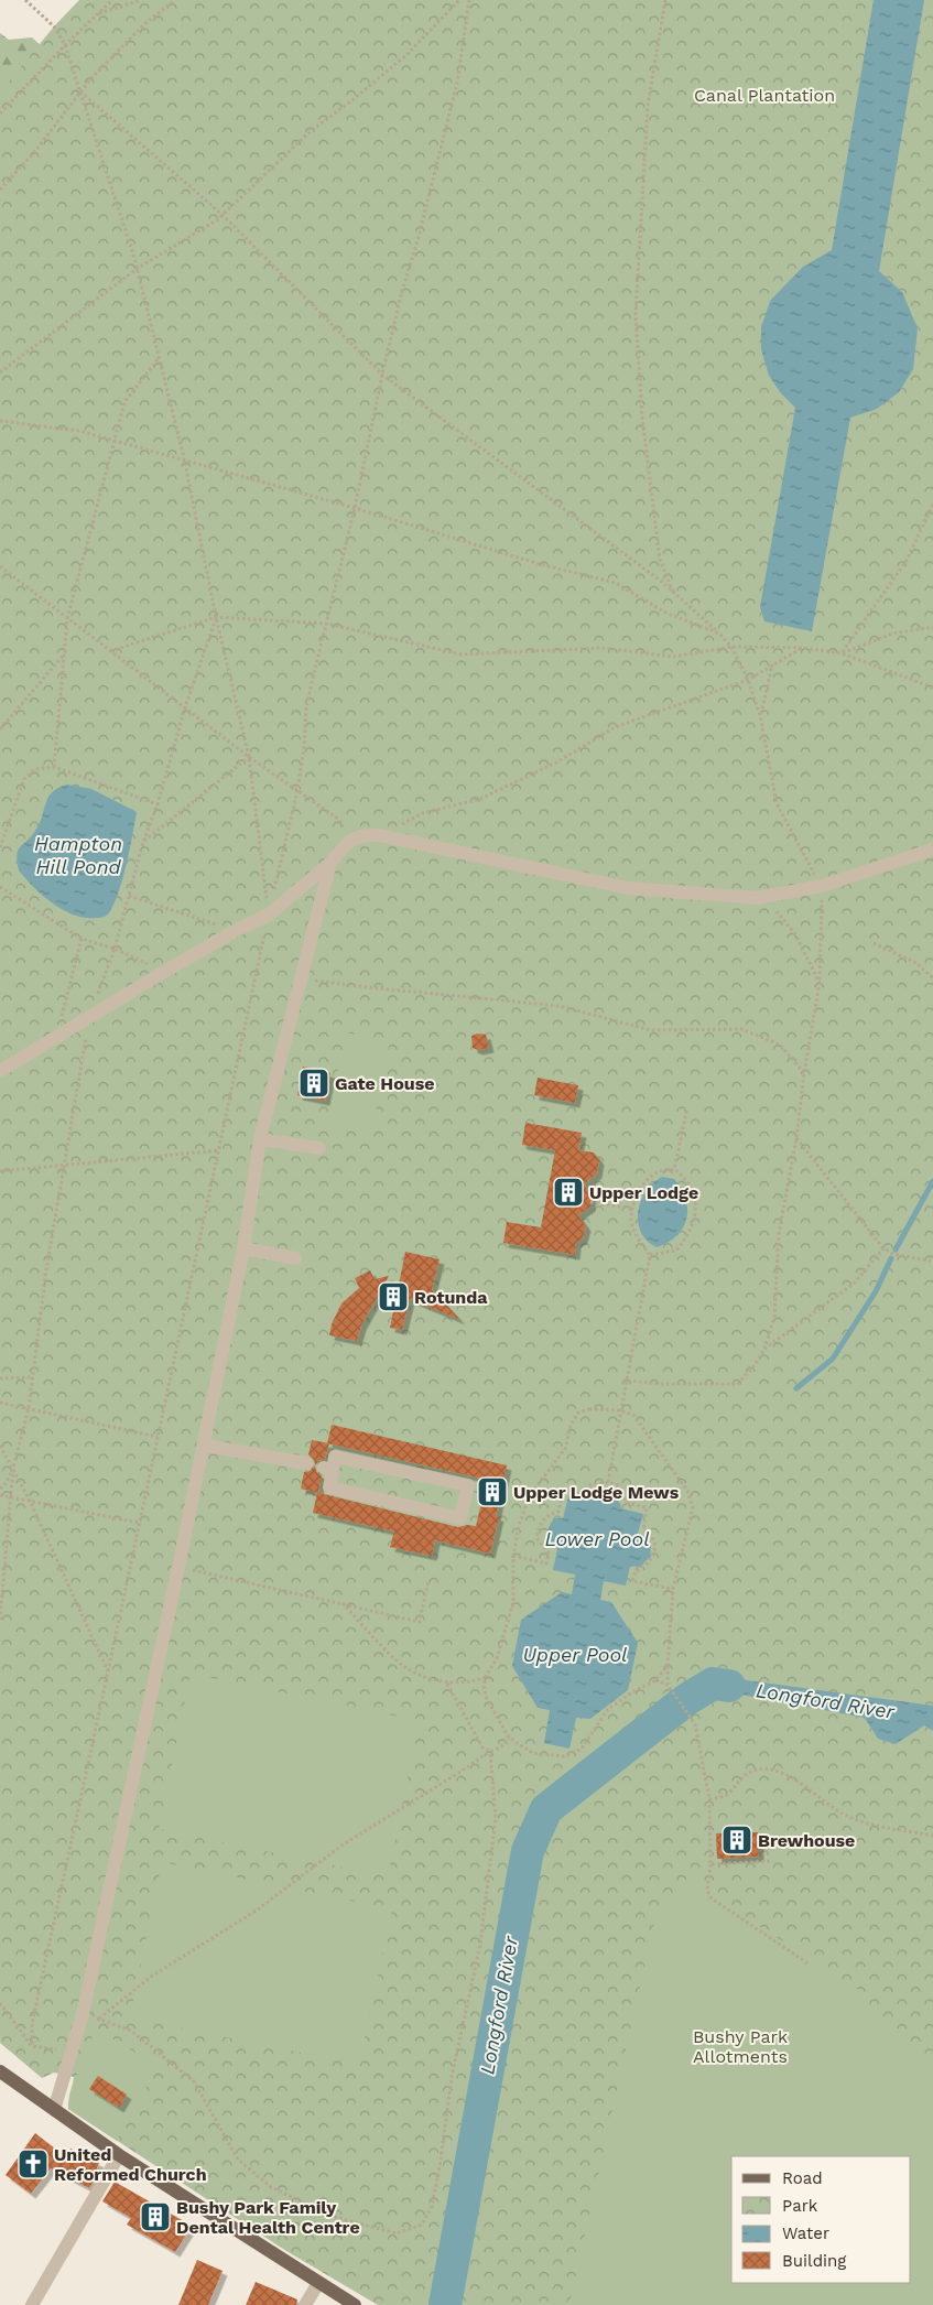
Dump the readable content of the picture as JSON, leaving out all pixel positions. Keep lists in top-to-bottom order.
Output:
{
  "water": [
    "Hampton Hill Pond",
    "Lower Pool",
    "Upper Pool",
    "Longford River"
  ],
  "parks": ["Canal Plantation", "Bushy Park Allotments"],
  "places": {
    "building": [
      "Gate House",
      "Upper Lodge",
      "Rotunda",
      "Upper Lodge Mews",
      "Brewhouse",
      "Bushy Park Family Dental Health Centre"
    ],
    "church": ["United Reformed Church"]
  },
  "legend": [
    "Road",
    "Park",
    "Water",
    "Building"
  ]
}
